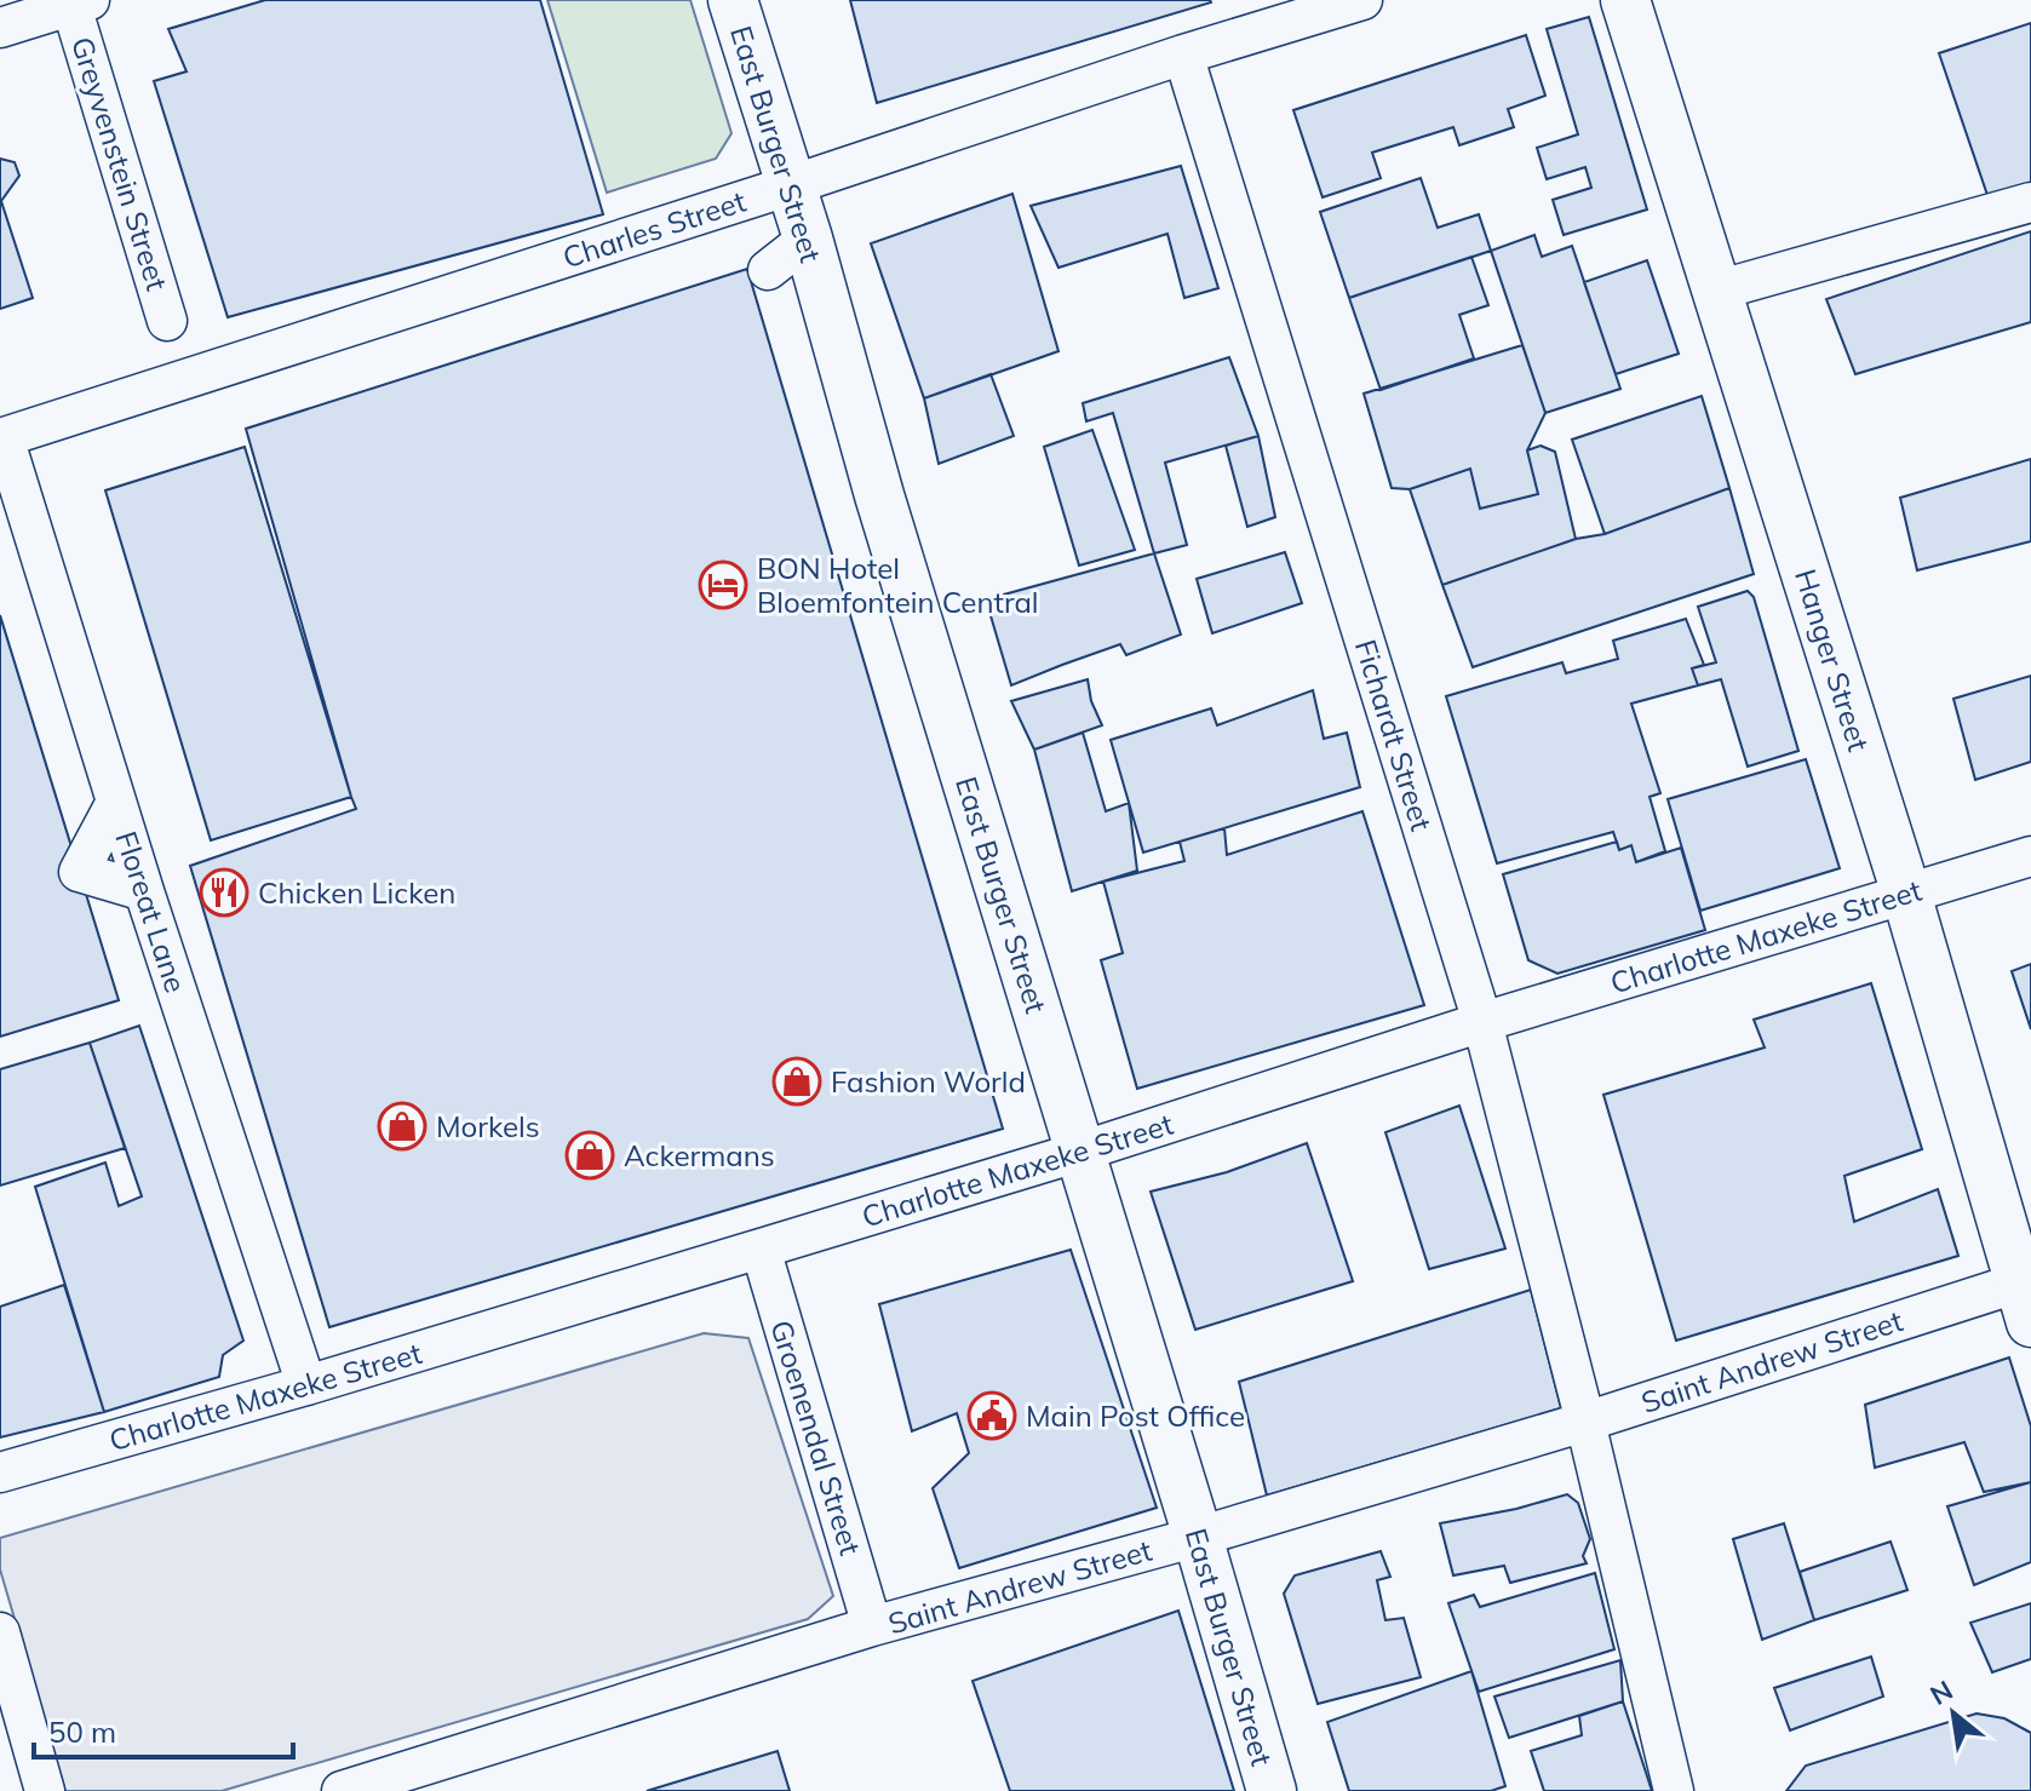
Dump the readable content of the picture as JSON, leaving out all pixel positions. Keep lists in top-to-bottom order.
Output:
{
  "streets": {
    "main road": ["East Burger Street", "Hanger Street"],
    "street": [
      "Greyvenstein Street",
      "Charles Street",
      "Fichardt Street",
      "Floreat Lane",
      "Charlotte Maxeke Street",
      "Saint Andrew Street",
      "Groenendal Street"
    ]
  },
  "crossings": [
    ["East Burger Street", "Charles Street"],
    ["East Burger Street", "Charlotte Maxeke Street"],
    ["East Burger Street", "Saint Andrew Street"],
    ["Charles Street", "Fichardt Street"],
    ["Charles Street", "Floreat Lane"],
    ["Hanger Street", "Charlotte Maxeke Street"],
    ["Hanger Street", "Saint Andrew Street"],
    ["Fichardt Street", "Charlotte Maxeke Street"],
    ["Fichardt Street", "Saint Andrew Street"],
    ["Floreat Lane", "Charlotte Maxeke Street"],
    ["Charlotte Maxeke Street", "Groenendal Street"],
    ["Saint Andrew Street", "Groenendal Street"]
  ],
  "places": {
    "hotel": ["BON Hotel Bloemfontein Central"],
    "restaurant": ["Chicken Licken"],
    "shop": ["Fashion World", "Morkels", "Ackermans"],
    "public building": ["Main Post Office"]
  },
  "scale_bar": "50 m",
  "north": "top left"
}
